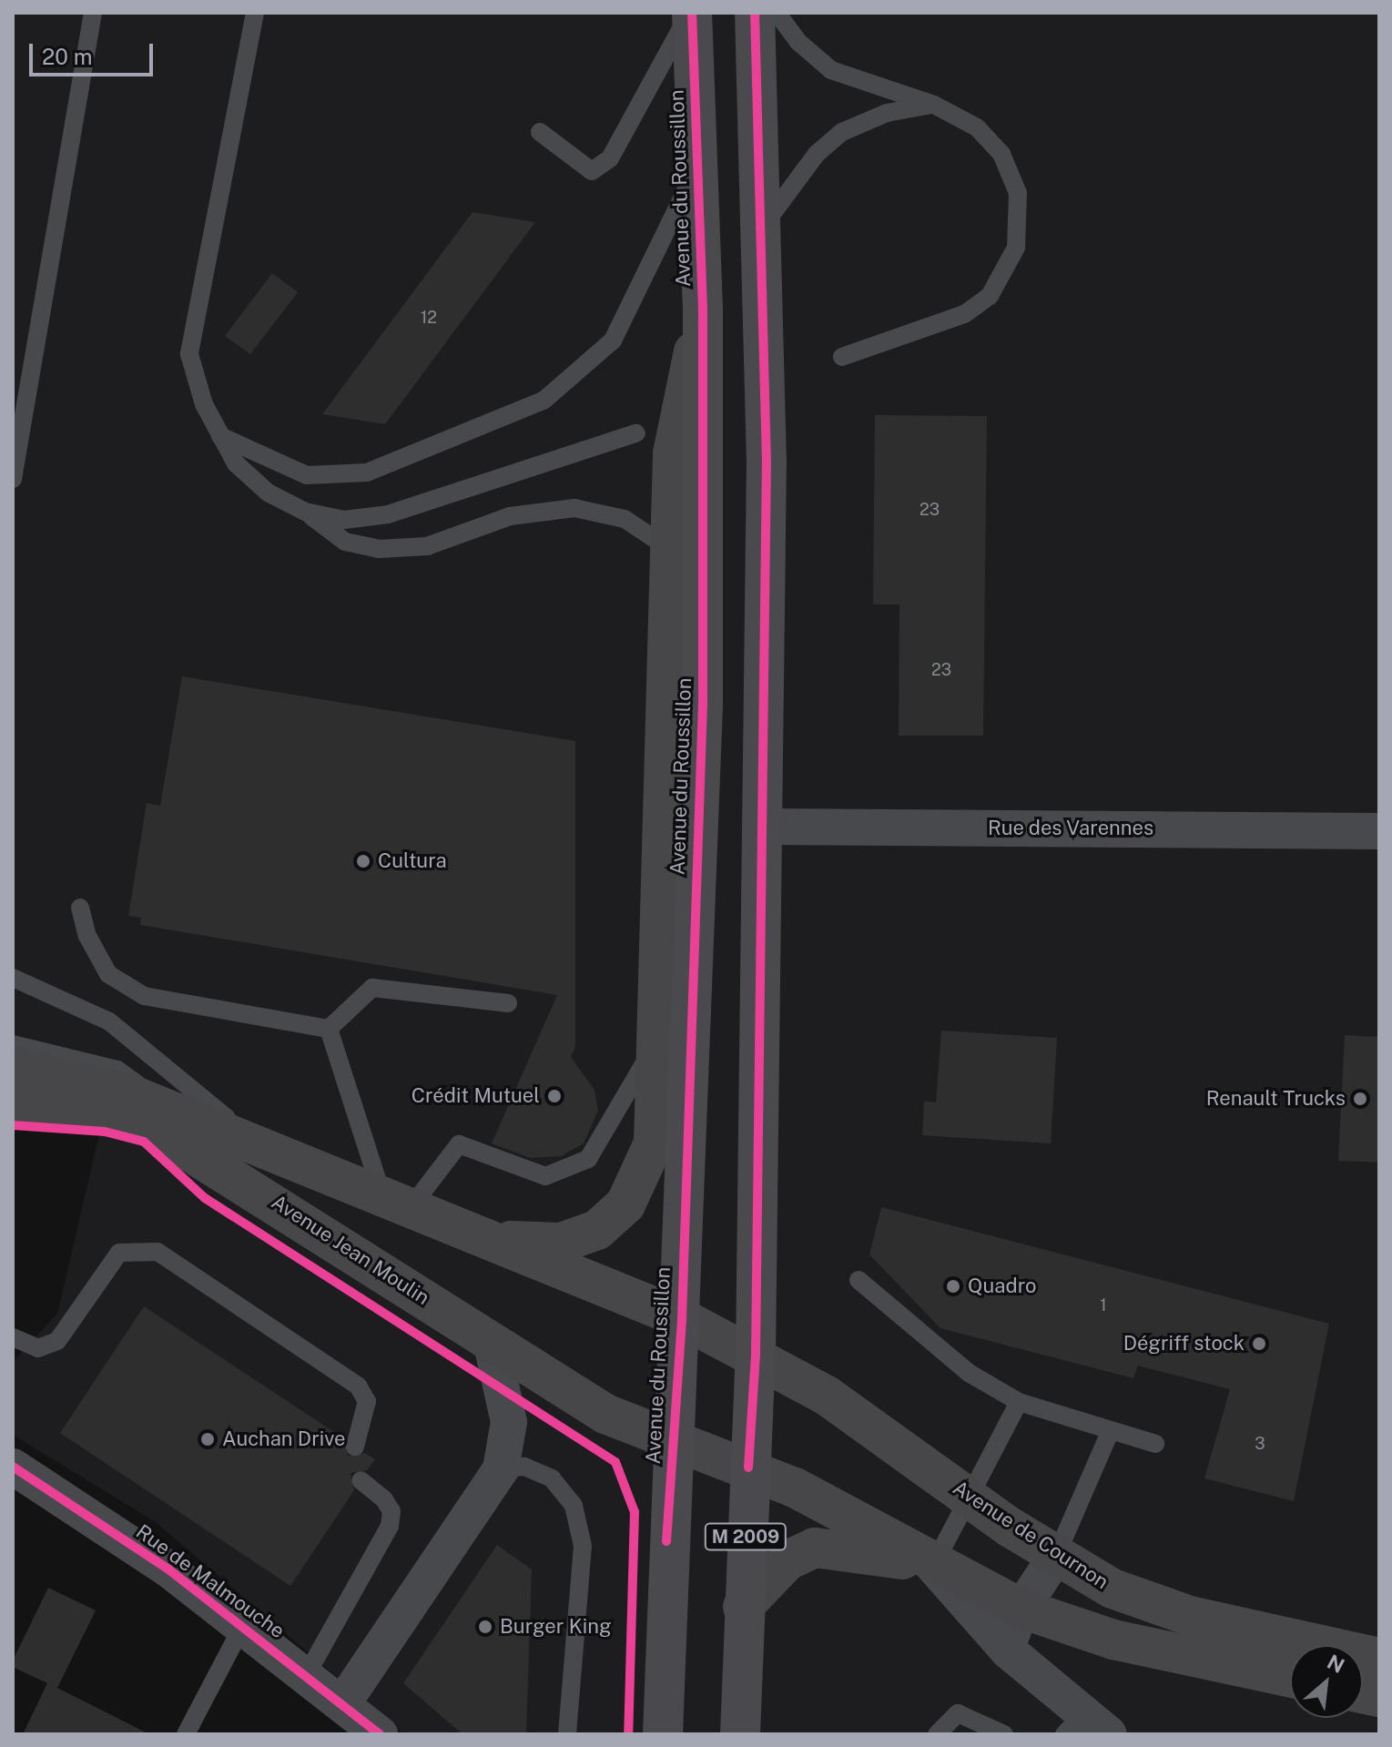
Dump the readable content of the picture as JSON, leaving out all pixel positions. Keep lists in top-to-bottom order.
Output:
{
  "streets": {
    "main road": [
      "Avenue du Roussillon",
      "Avenue Jean Moulin",
      "Avenue de Cournon",
      "M 2009"
    ],
    "street": ["Rue des Varennes", "Rue de Malmouche"]
  },
  "crossings": [
    ["Avenue du Roussillon", "Avenue Jean Moulin"],
    ["Avenue du Roussillon", "Avenue de Cournon"],
    ["Rue des Varennes", "M 2009"],
    ["Avenue Jean Moulin", "M 2009"],
    ["Avenue de Cournon", "M 2009"]
  ],
  "places": [
    "Cultura",
    "Crédit Mutuel",
    "Renault Trucks",
    "Quadro",
    "Dégriff stock",
    "Auchan Drive",
    "Burger King"
  ],
  "house_numbers": [
    "12",
    "23",
    "23",
    "1",
    "3"
  ],
  "scale_bar": "20 m",
  "north": "top right"
}
